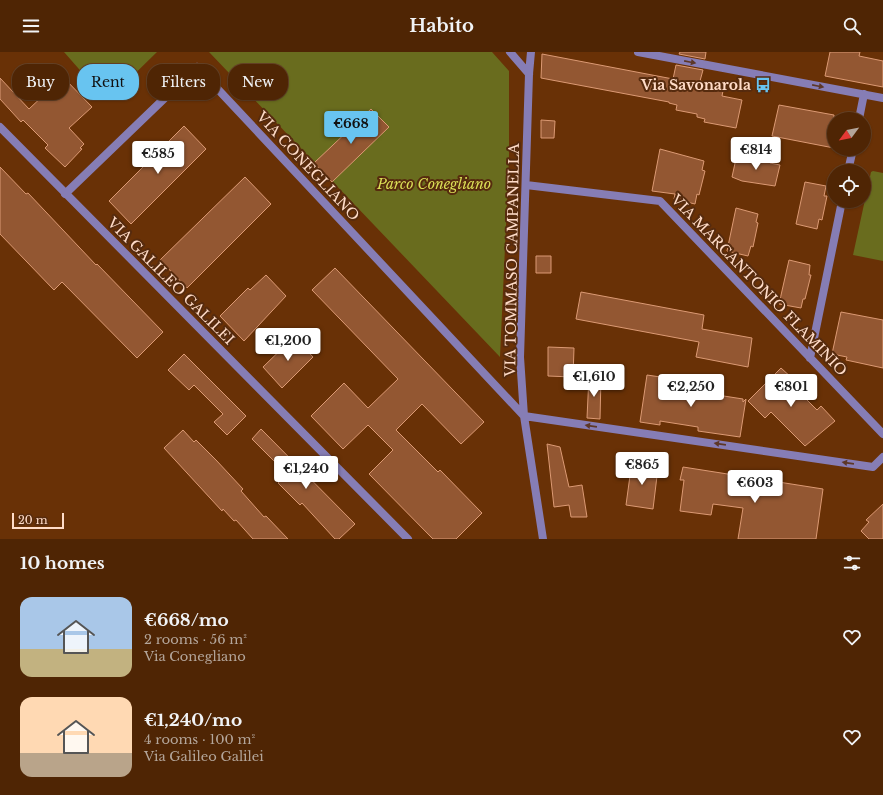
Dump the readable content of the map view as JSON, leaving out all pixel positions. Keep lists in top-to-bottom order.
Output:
{
  "streets": {
    "street": [
      "VIA CONEGLIANO",
      "VIA TOMMASO CAMPANELLA",
      "VIA GALILEO GALILEI",
      "VIA MARCANTONIO FLAMINIO"
    ]
  },
  "crossings": [
    ["VIA CONEGLIANO", "VIA TOMMASO CAMPANELLA"],
    ["VIA CONEGLIANO", "VIA GALILEO GALILEI"],
    ["VIA TOMMASO CAMPANELLA", "VIA MARCANTONIO FLAMINIO"]
  ],
  "parks": ["Parco Conegliano"],
  "places": {
    "bus stop": ["Via Savonarola"]
  },
  "scale_bar": "20 m",
  "north": "bottom left",
  "page": {
    "header": "Habito",
    "chip": [
      "Buy",
      "Rent",
      "Filters",
      "New"
    ],
    "price": [
      "€668",
      "€814",
      "€585",
      "€1,200",
      "€1,610",
      "€2,250",
      "€801",
      "€865",
      "€1,240",
      "€603"
    ],
    "scale": "20 m",
    "heading": "10 homes",
    "list": [
      {
        "name": "€668/mo",
        "note": "2 rooms · 56 m² · Via Conegliano"
      },
      {
        "name": "€1,240/mo",
        "note": "4 rooms · 100 m² · Via Galileo Galilei"
      }
    ]
  }
}
